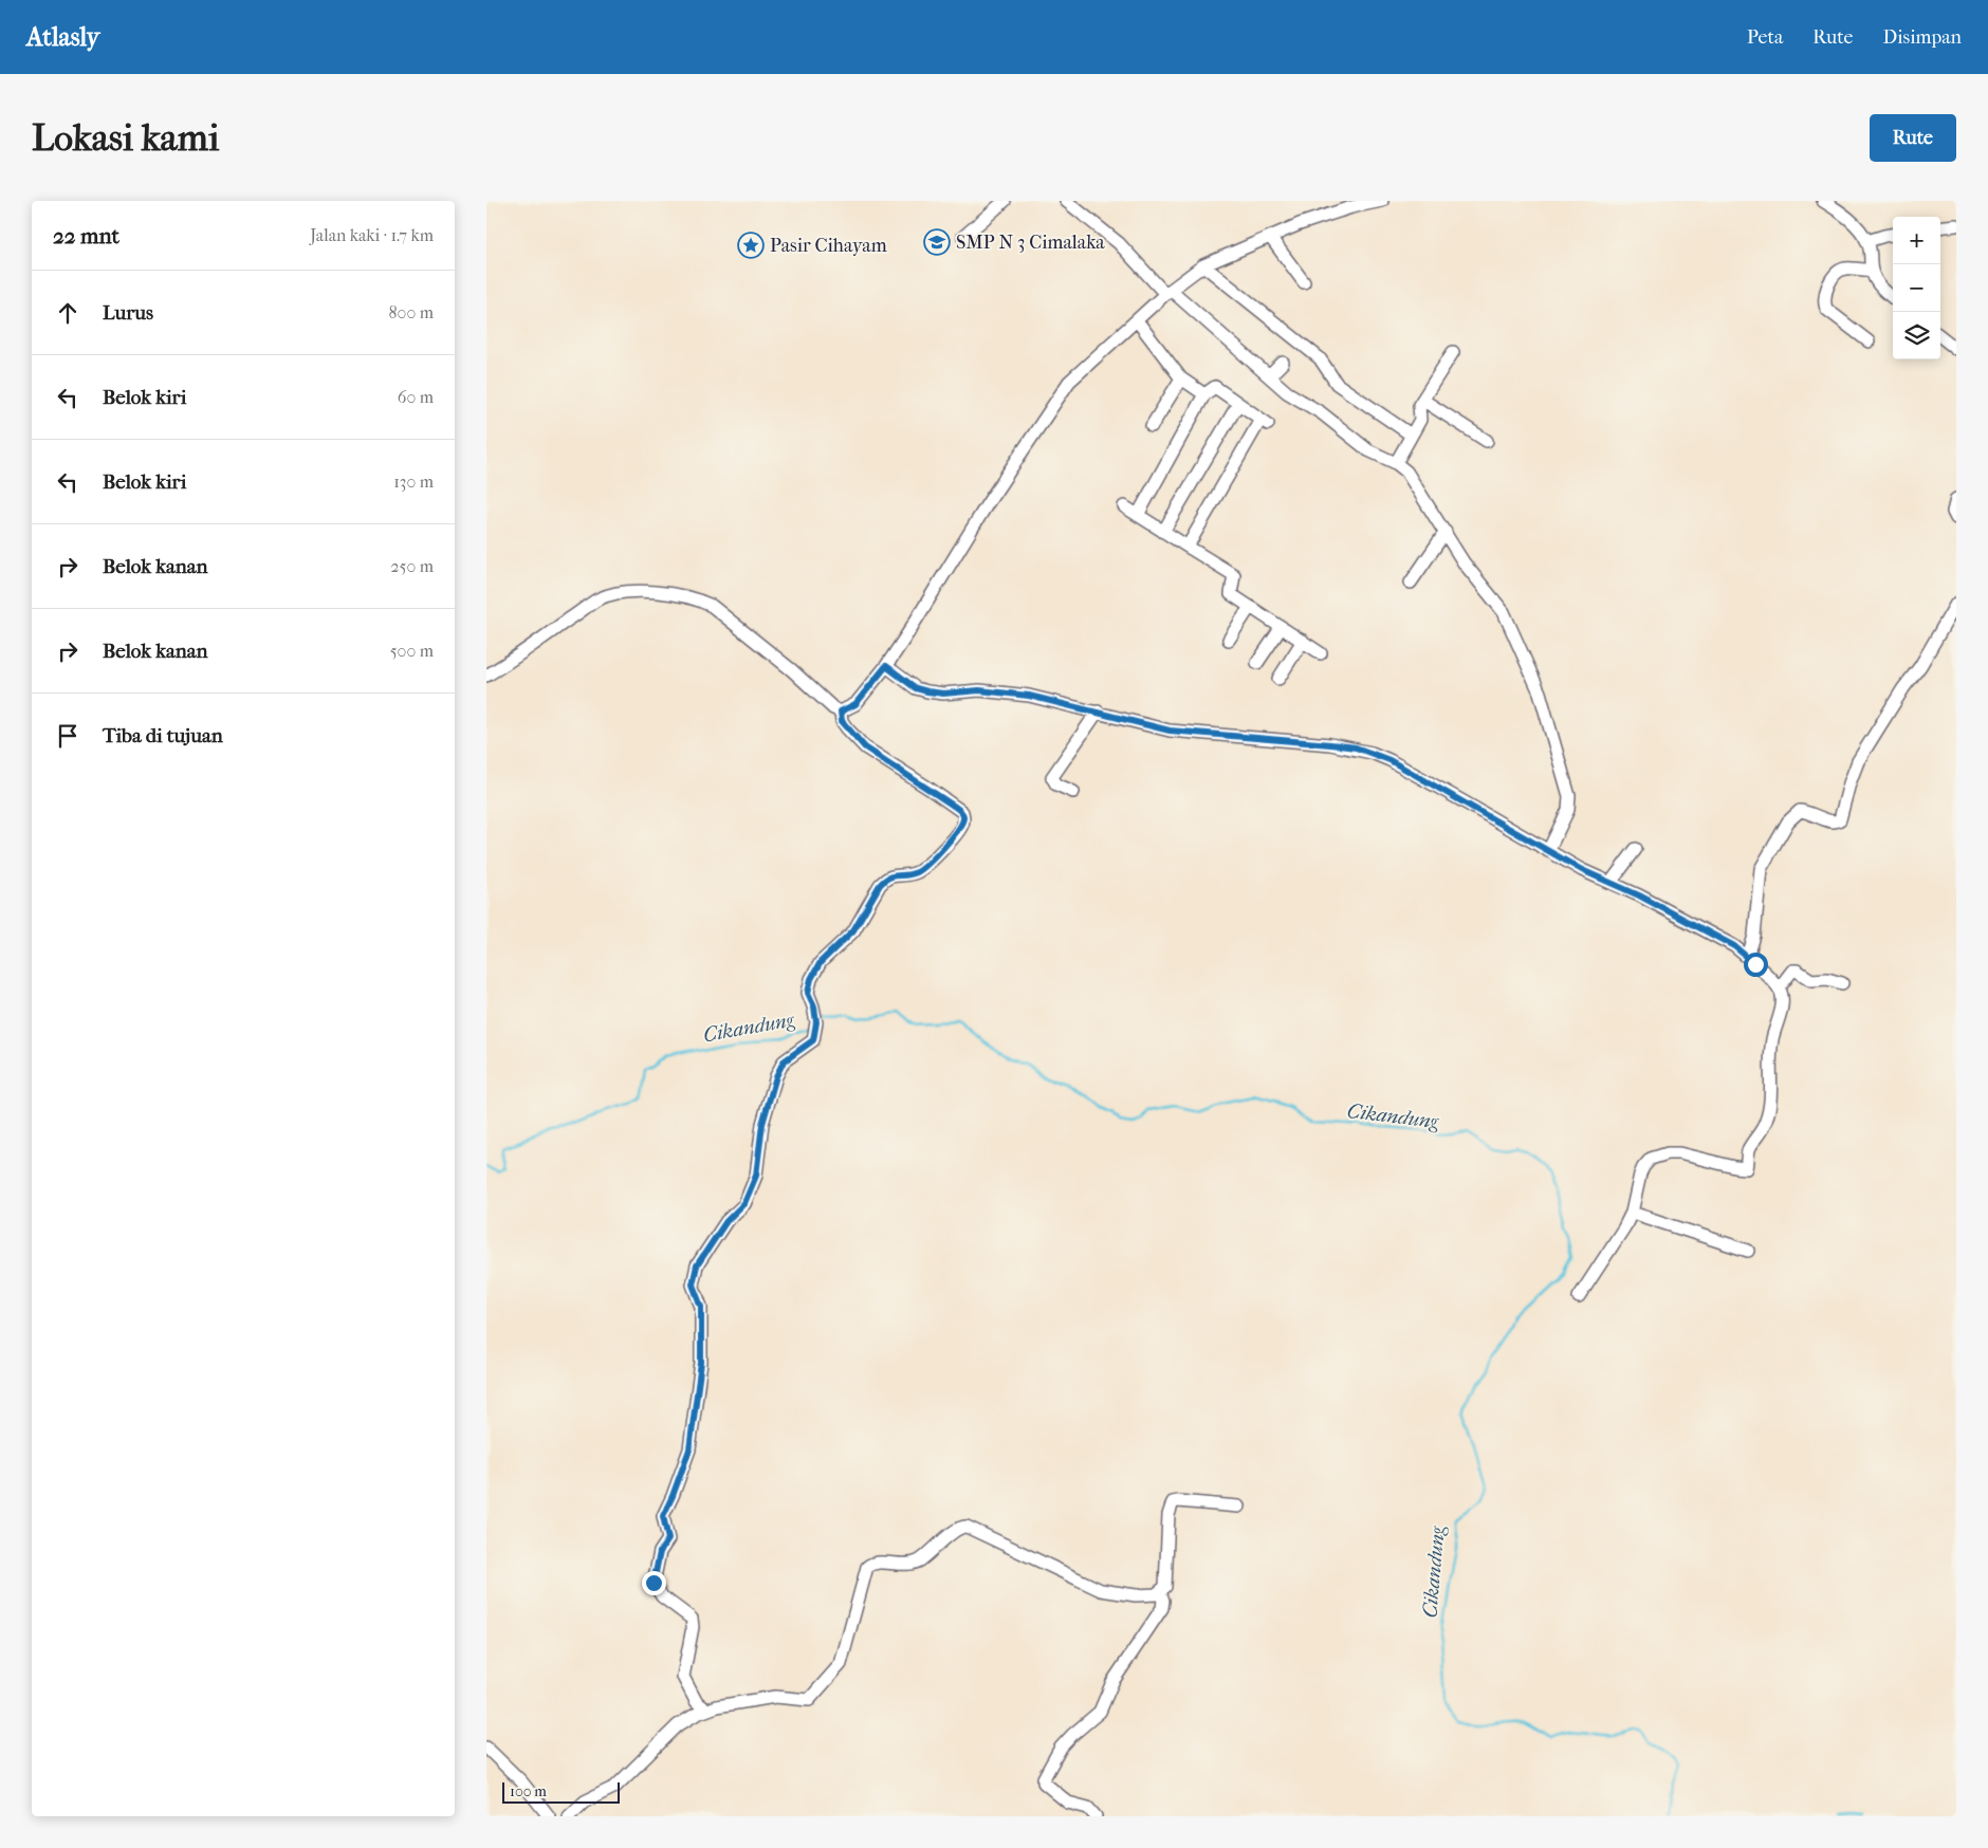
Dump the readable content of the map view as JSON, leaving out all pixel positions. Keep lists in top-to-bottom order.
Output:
{
  "water": ["Cikandung"],
  "places": {
    "school or university": ["SMP N 3 Cimalaka"],
    "place": ["Pasir Cihayam"]
  },
  "scale_bar": "100 m",
  "page": {
    "header": "Atlasly",
    "nav": ["Peta", "Rute", "Disimpan"],
    "buttons": "Rute",
    "title": "Lokasi kami",
    "heading": ["22 mnt", "Jalan kaki · 1.7 km"],
    "map_buttons": ["+", "−"],
    "list": [
      ["Lurus", "800 m"],
      ["Belok kiri", "60 m"],
      ["Belok kiri", "130 m"],
      ["Belok kanan", "250 m"],
      ["Belok kanan", "500 m"],
      "Tiba di tujuan"
    ],
    "scale": "100 m"
  }
}
